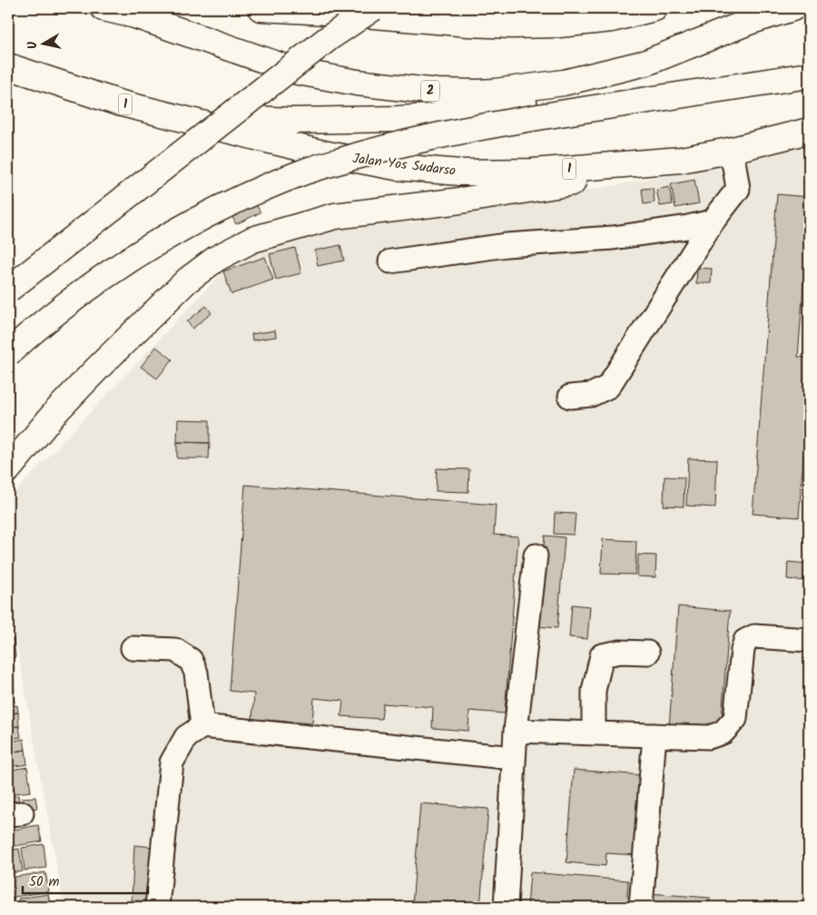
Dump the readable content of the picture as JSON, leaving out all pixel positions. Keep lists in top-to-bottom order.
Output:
{
  "streets": {
    "highway": ["2", "1", "Jalan Yos Sudarso"]
  },
  "scale_bar": "50 m",
  "north": "left"
}
